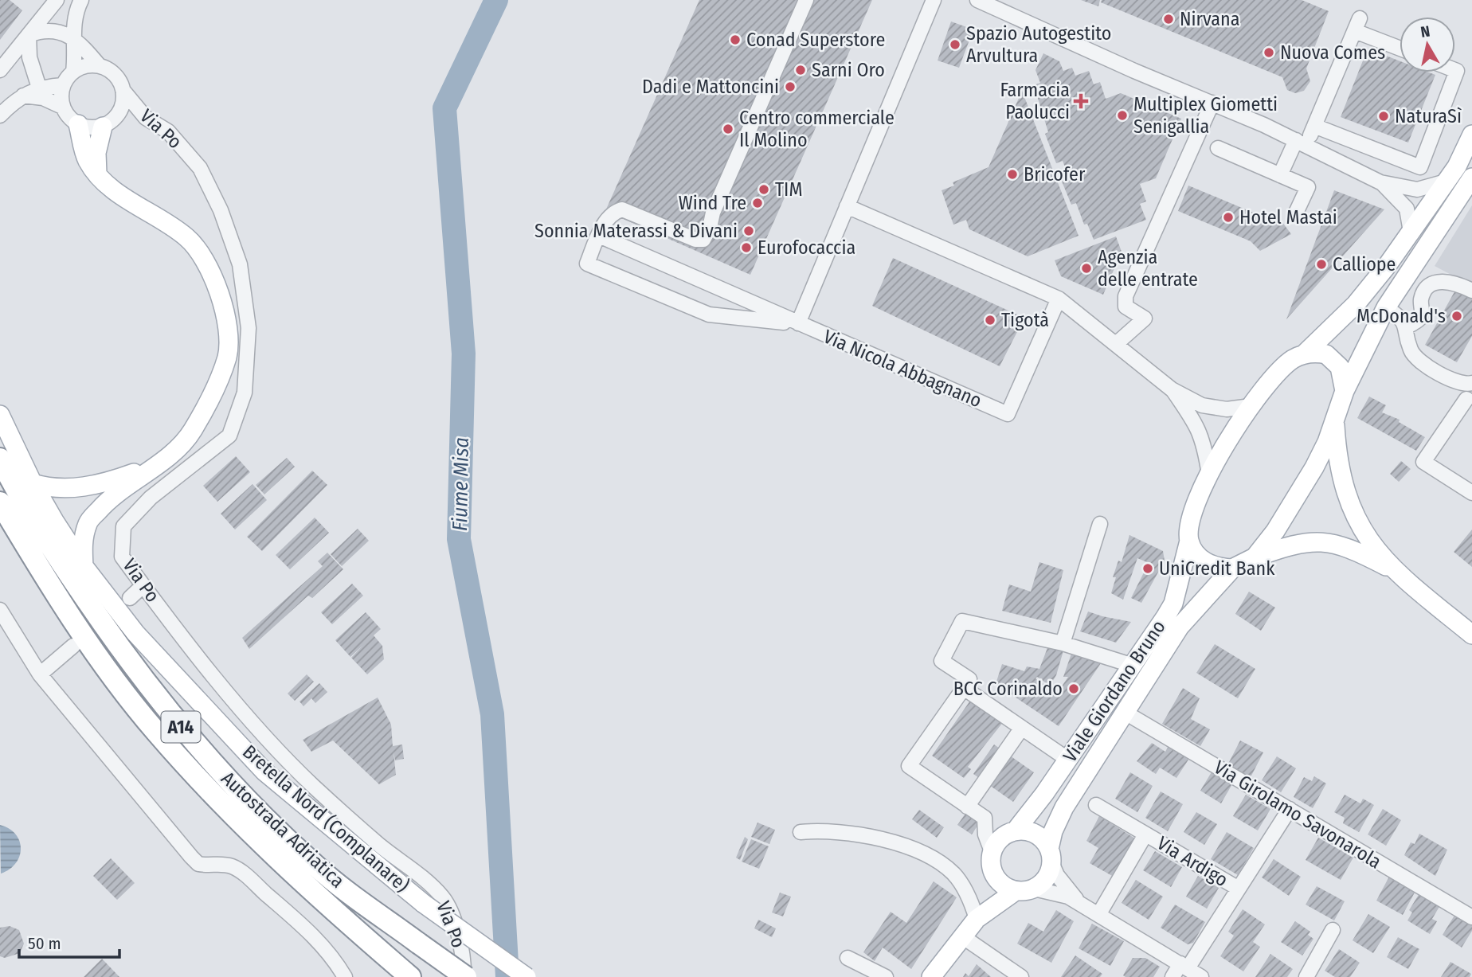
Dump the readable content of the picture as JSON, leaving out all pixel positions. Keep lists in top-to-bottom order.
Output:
{
  "streets": {
    "highway": ["A14", "Autostrada Adriatica"],
    "main road": ["Viale Giordano Bruno", "Bretella Nord (Complanare)"],
    "street": [
      "Via Po",
      "Via Nicola Abbagnano",
      "Via Girolamo Savonarola",
      "Via Ardigo"
    ]
  },
  "crossings": [
    ["Via Po", "Autostrada Adriatica"],
    ["Viale Giordano Bruno", "Via Girolamo Savonarola"],
    ["Via Girolamo Savonarola", "Via Ardigo"]
  ],
  "water": ["Fiume Misa"],
  "places": {
    "other": [
      "Nirvana",
      "Conad Superstore",
      "Spazio Autogestito Arvultura",
      "Nuova Comes",
      "Sarni Oro",
      "Dadi e Mattoncini",
      "Multiplex Giometti Senigallia",
      "NaturaSì",
      "Centro commerciale Il Molino",
      "Bricofer",
      "TIM",
      "Wind Tre",
      "Hotel Mastai",
      "Sonnia Materassi & Divani",
      "Eurofocaccia",
      "Calliope",
      "Agenzia delle entrate",
      "McDonald's",
      "Tigotà",
      "UniCredit Bank",
      "BCC Corinaldo"
    ],
    "health": ["Farmacia Paolucci"]
  },
  "scale_bar": "50 m",
  "north": "top"
}
